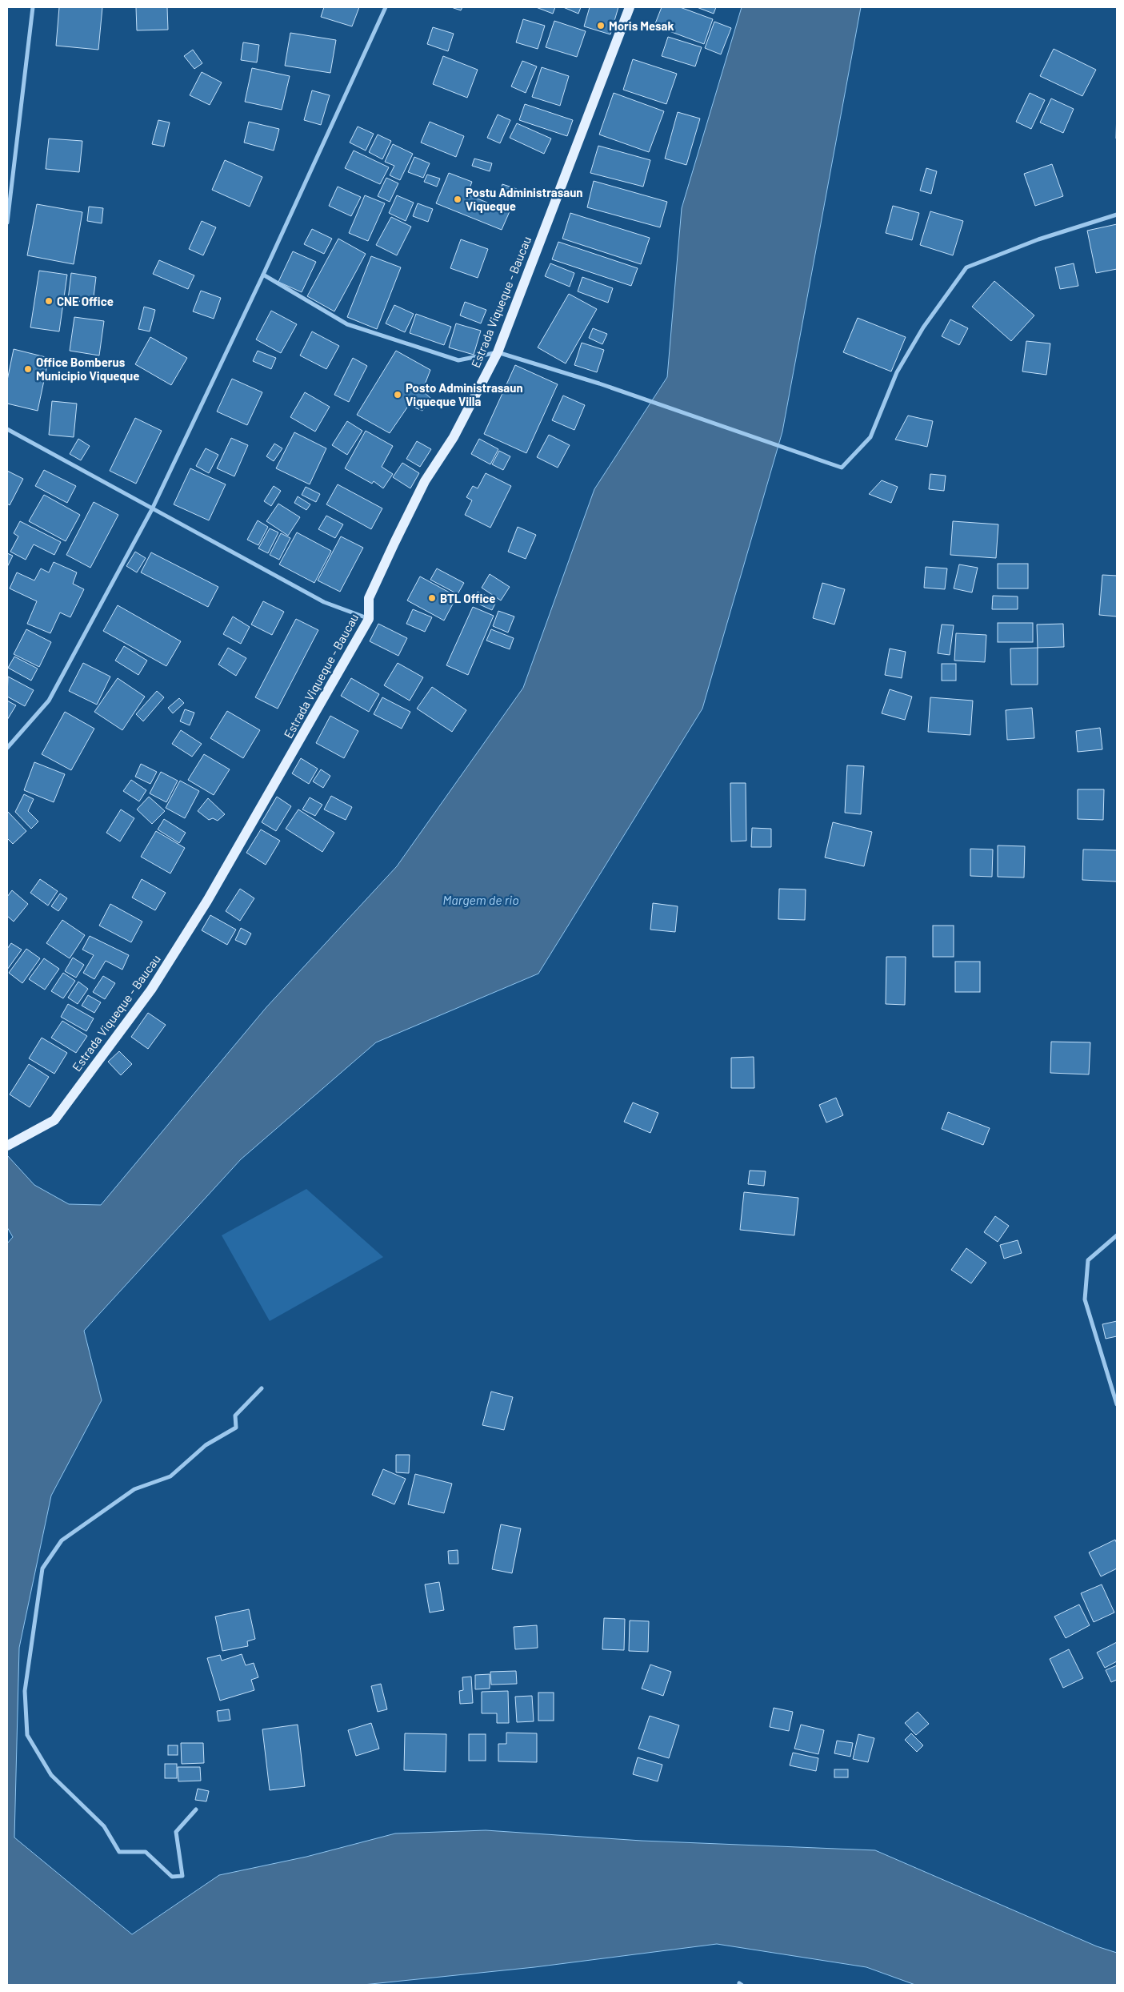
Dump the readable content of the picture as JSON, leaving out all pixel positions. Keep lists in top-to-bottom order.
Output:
{
  "streets": {
    "main road": ["Estrada Viqueque - Baucau"]
  },
  "water": ["Margem de rio"],
  "places": [
    "Moris Mesak",
    "Postu Administrasaun Viqueque",
    "CNE Office",
    "Office Bomberus Municipio Viqueque",
    "Posto Administrasaun Viqueque Villa",
    "BTL Office"
  ]
}
